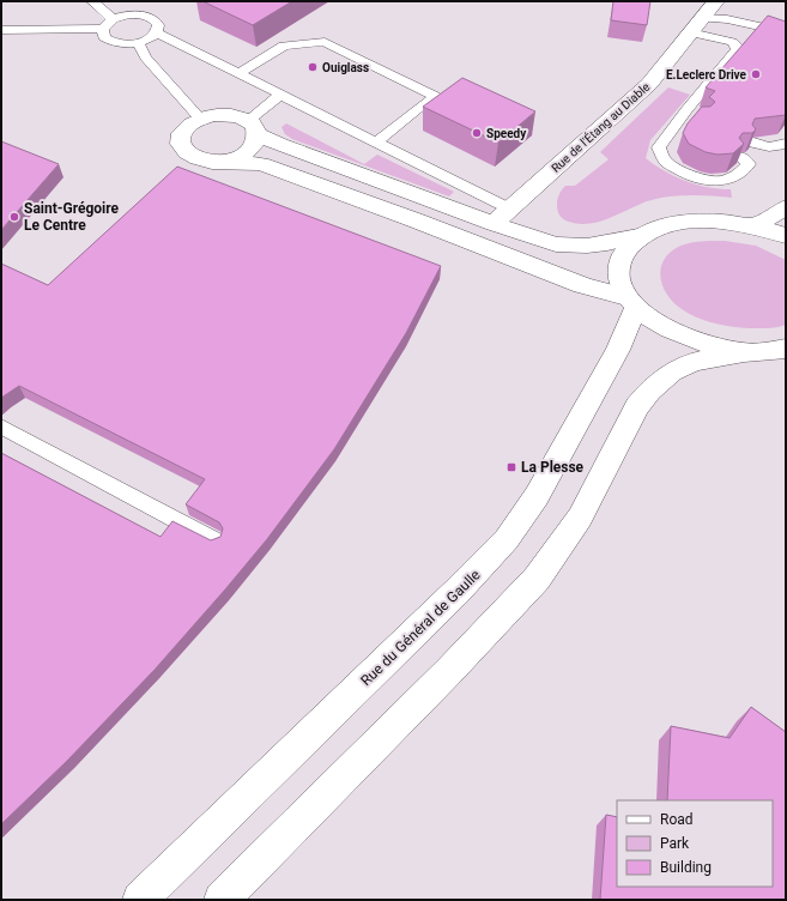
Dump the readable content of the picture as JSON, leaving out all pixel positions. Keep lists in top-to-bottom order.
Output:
{
  "streets": {
    "main road": ["Rue de l'Étang au Diable", "Rue du Général de Gaulle"]
  },
  "places": {
    "other": [
      "Ouiglass",
      "E.Leclerc Drive",
      "Speedy",
      "Saint-Grégoire Le Centre"
    ],
    "transit": ["La Plesse"]
  },
  "legend": ["Road", "Park", "Building"]
}
